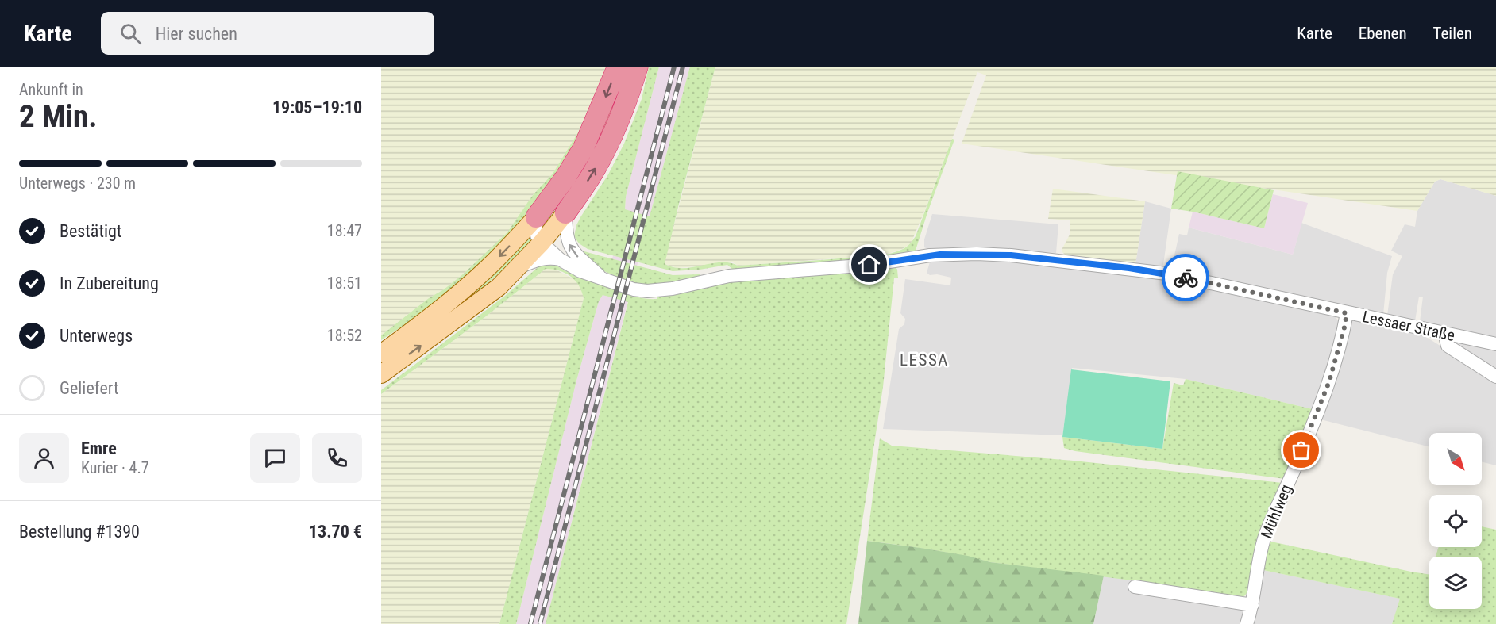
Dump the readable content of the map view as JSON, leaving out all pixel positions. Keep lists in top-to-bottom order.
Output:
{
  "streets": {
    "street": ["Lessaer Straße", "Mühlweg"]
  },
  "crossings": [
    ["Lessaer Straße", "Mühlweg"]
  ],
  "districts": ["LESSA"],
  "north": "bottom right",
  "page": {
    "header": "Karte",
    "search": "Hier suchen",
    "nav": ["Karte", "Ebenen", "Teilen"],
    "heading": ["2 Min.", "Ankunft in", "19:05–19:10"],
    "panel": [
      "Emre",
      "Kurier · 4.7",
      "Bestellung #1390",
      "13.70 €"
    ],
    "bar": "Unterwegs · 230 m",
    "list": [
      ["Bestätigt", "18:47"],
      ["In Zubereitung", "18:51"],
      ["Unterwegs", "18:52"],
      "Geliefert"
    ]
  }
}
